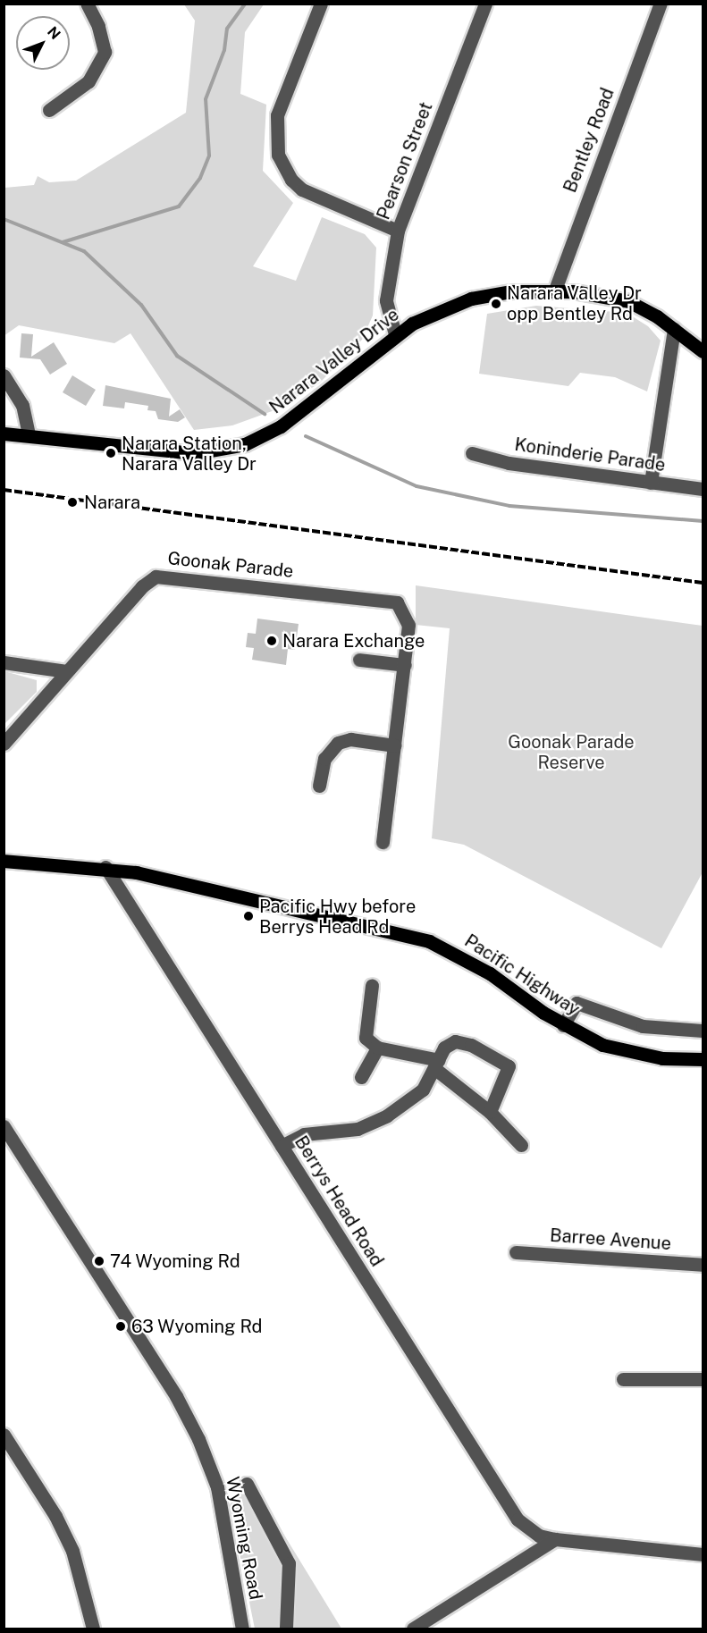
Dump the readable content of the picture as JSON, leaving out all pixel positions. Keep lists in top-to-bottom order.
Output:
{
  "streets": {
    "main road": ["Narara Valley Drive", "Pacific Highway"],
    "street": [
      "Bentley Road",
      "Pearson Street",
      "Koninderie Parade",
      "Goonak Parade",
      "Berrys Head Road",
      "Barree Avenue",
      "Wyoming Road"
    ]
  },
  "crossings": [
    ["Bentley Road", "Narara Valley Drive"],
    ["Pearson Street", "Narara Valley Drive"],
    ["Pacific Highway", "Berrys Head Road"]
  ],
  "parks": ["Goonak Parade Reserve"],
  "places": [
    "Narara Valley Dr opp Bentley Rd",
    "Narara Station, Narara Valley Dr",
    "Narara",
    "Narara Exchange",
    "Pacific Hwy before Berrys Head Rd",
    "74 Wyoming Rd",
    "63 Wyoming Rd"
  ],
  "north": "top right"
}
